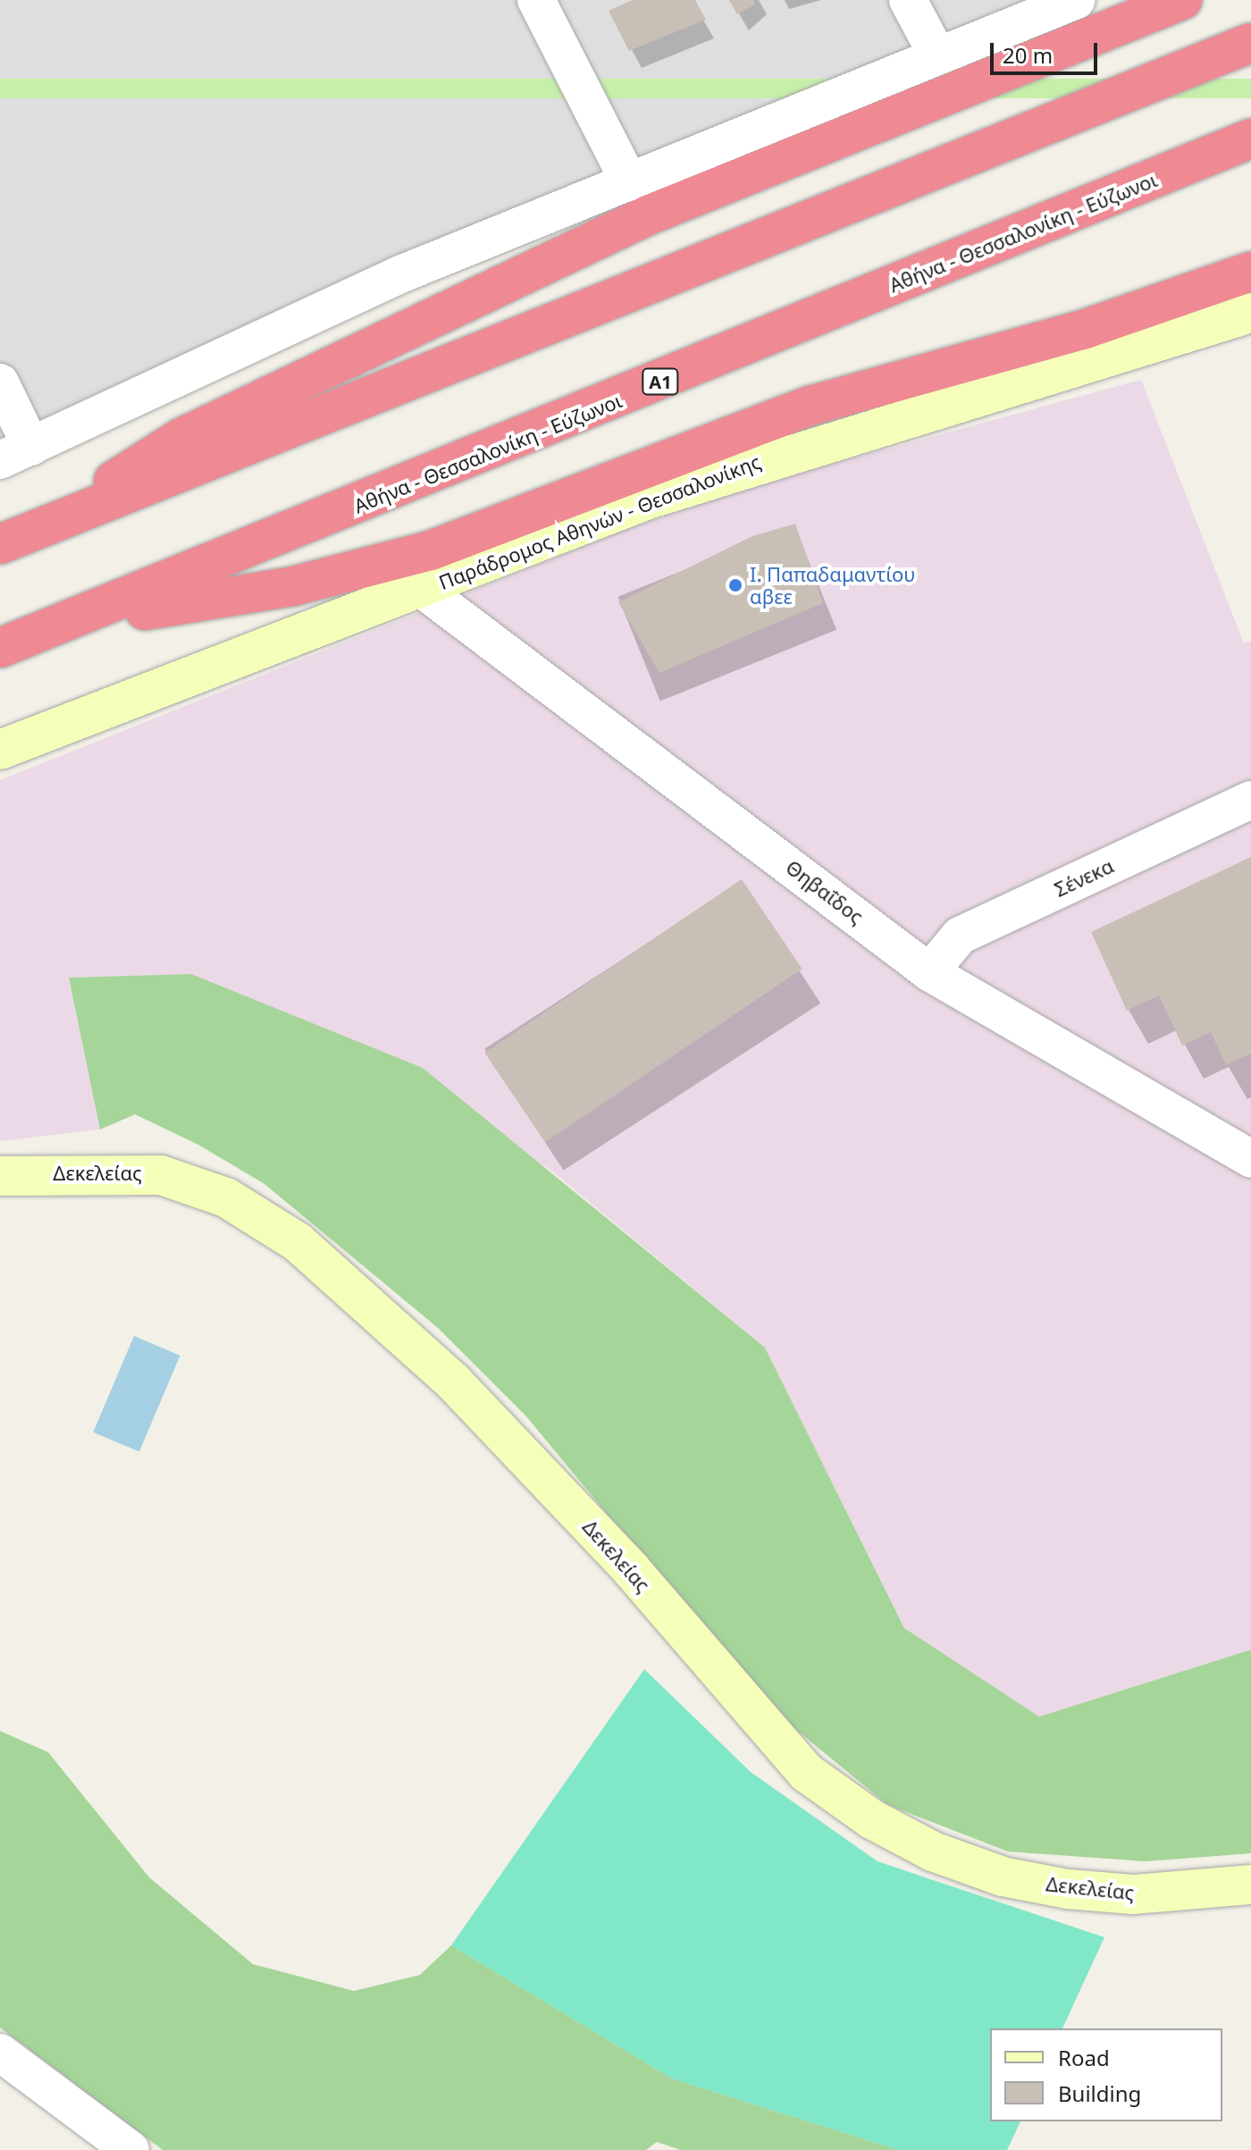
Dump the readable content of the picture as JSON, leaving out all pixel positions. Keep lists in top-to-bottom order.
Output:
{
  "streets": {
    "highway": ["Αθήνα - Θεσσαλονίκη - Εύζωνοι", "Α1"],
    "main road": ["Παράδρομος Αθηνών - Θεσσαλονίκης", "Δεκελείας"],
    "street": ["Σένεκα", "Θηβαΐδος"]
  },
  "crossings": [
    ["Παράδρομος Αθηνών - Θεσσαλονίκης", "Θηβαΐδος"],
    ["Σένεκα", "Θηβαΐδος"]
  ],
  "places": ["Ι. Παπαδαμαντίου αβεε"],
  "legend": ["Road", "Building"],
  "scale_bar": "20 m"
}
